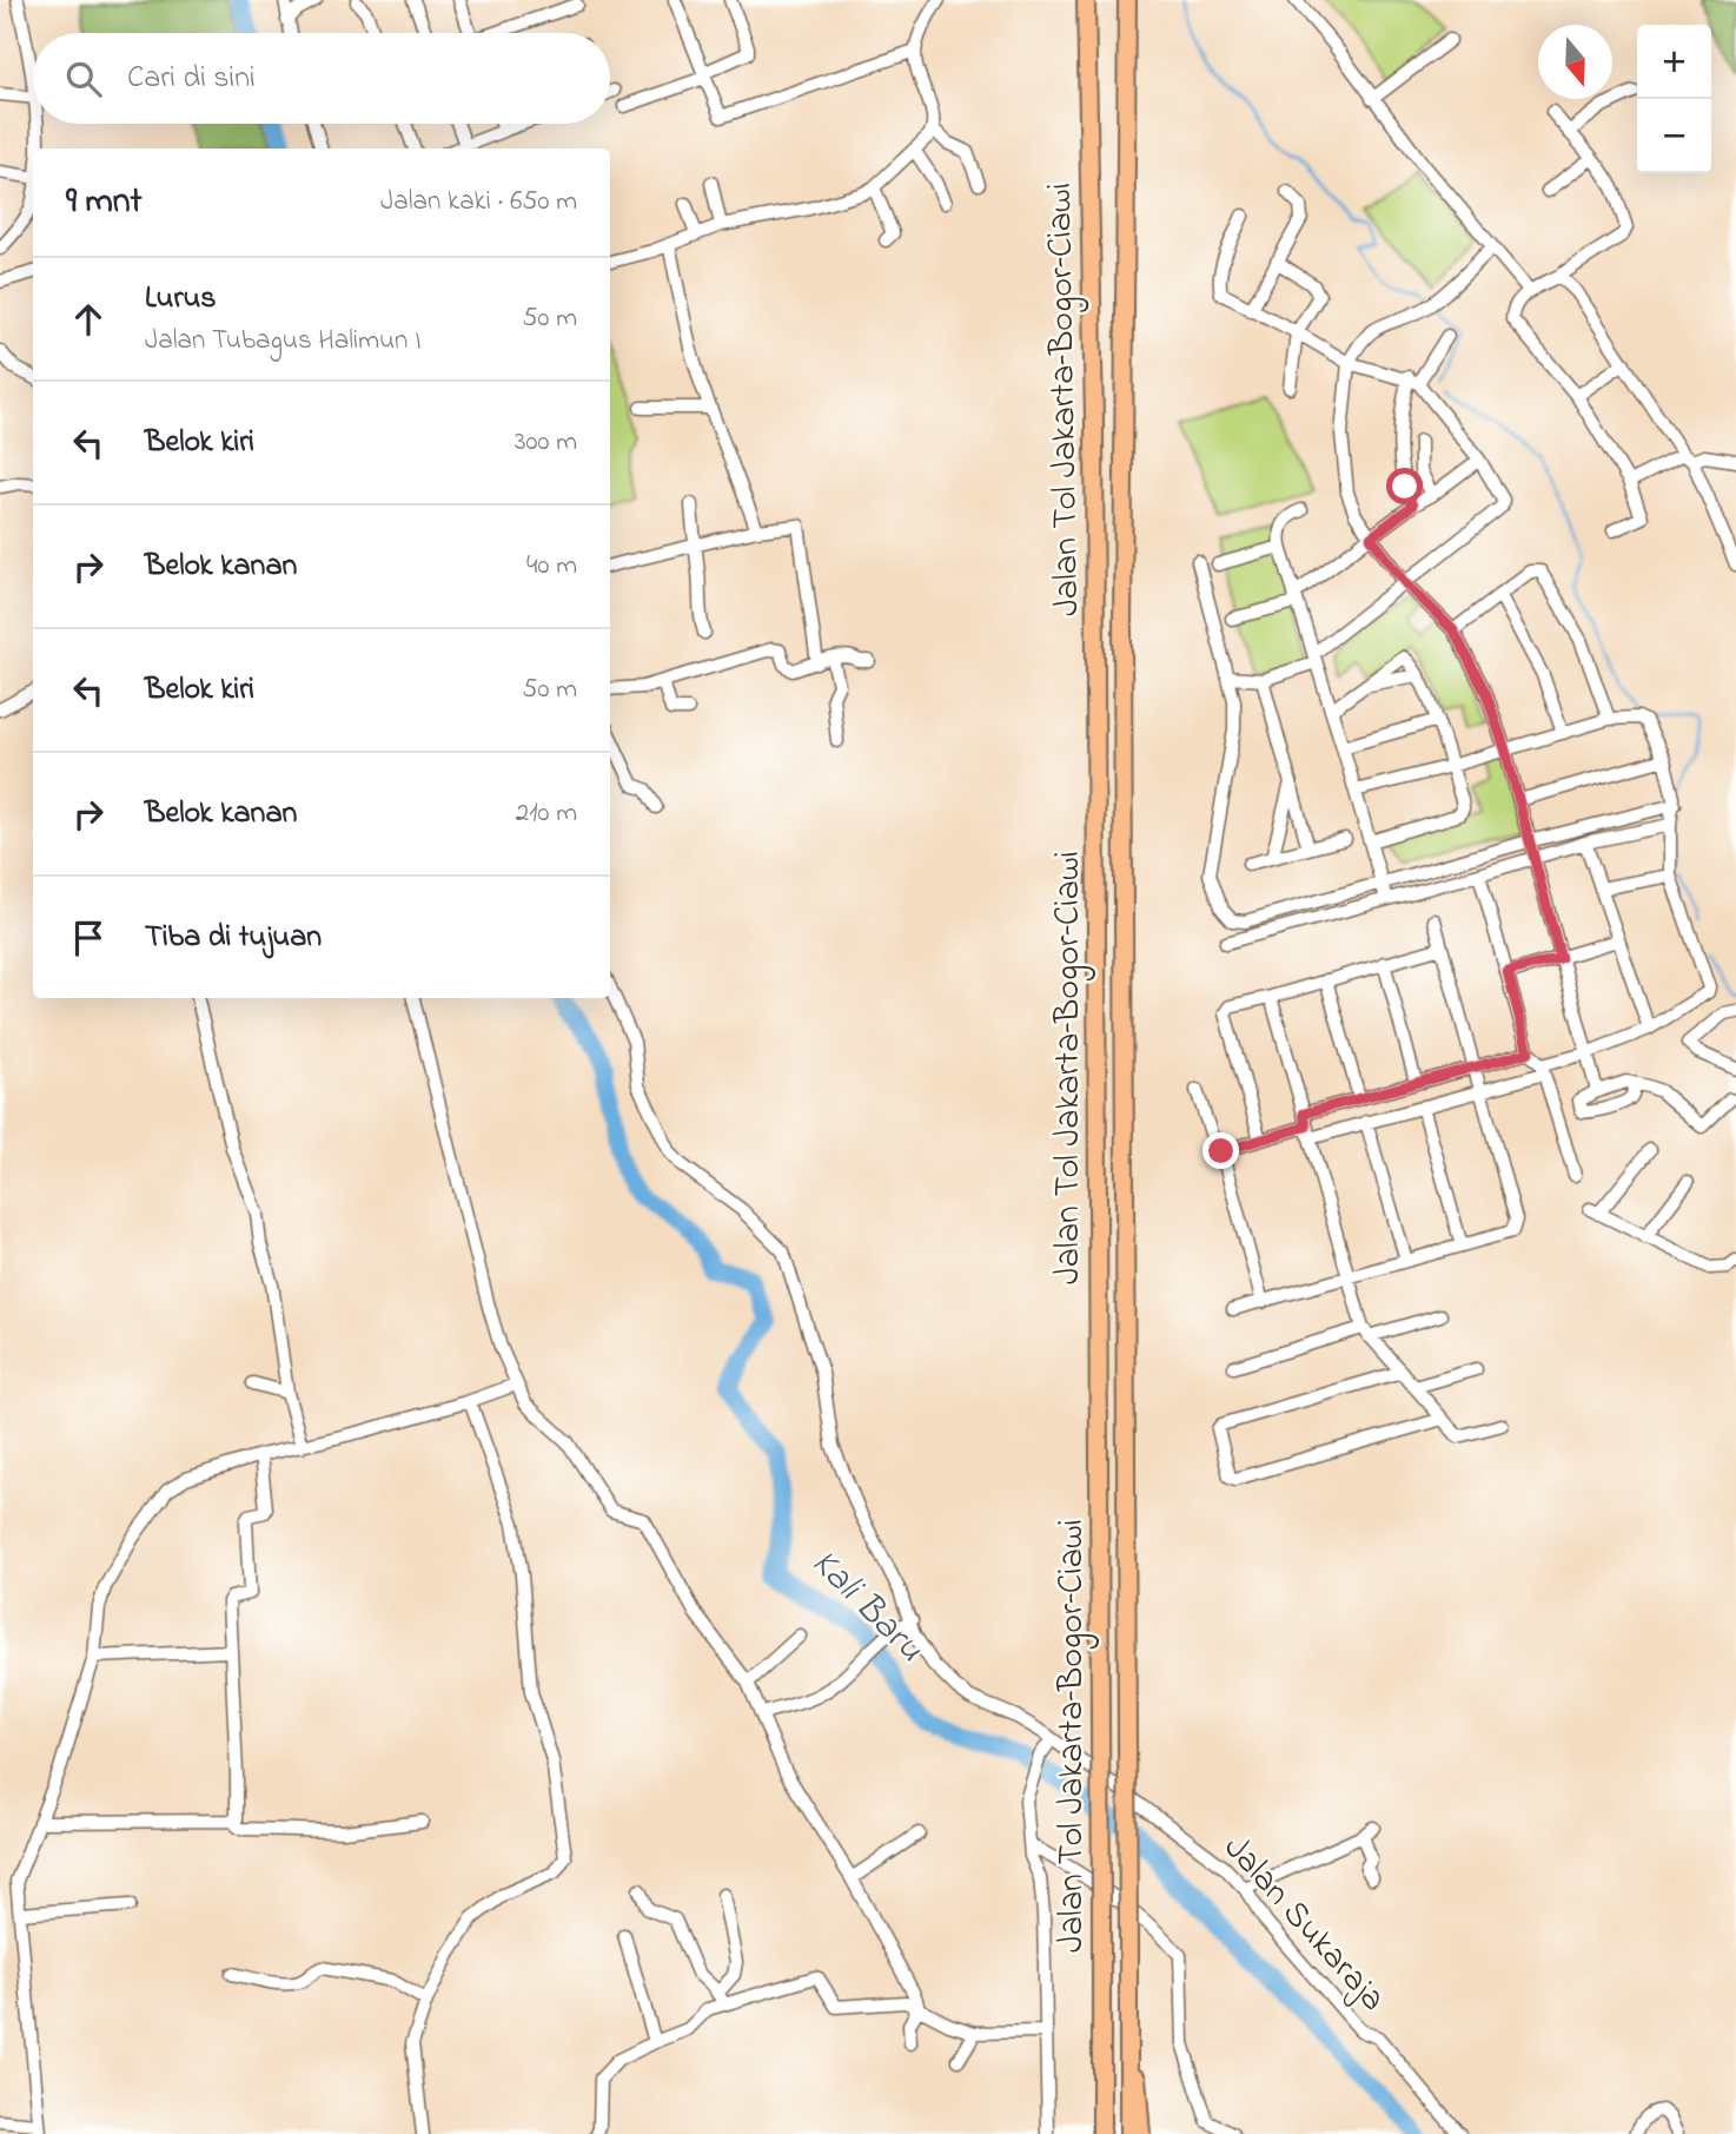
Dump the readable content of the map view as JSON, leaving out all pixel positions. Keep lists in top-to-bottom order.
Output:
{
  "streets": {
    "highway": ["Jalan Tol Jakarta–Bogor–Ciawi"],
    "street": ["Jalan Sukaraja"]
  },
  "water": ["Kali Baru"],
  "north": "bottom",
  "page": {
    "map_buttons": ["+", "−"],
    "search": "Cari di sini",
    "heading": ["9 mnt", "Jalan kaki · 650 m"],
    "list": [
      ["Lurus", "Jalan Tubagus Halimun I", "50 m"],
      ["Belok kiri", "300 m"],
      ["Belok kanan", "40 m"],
      ["Belok kiri", "50 m"],
      ["Belok kanan", "210 m"],
      "Tiba di tujuan"
    ]
  }
}
